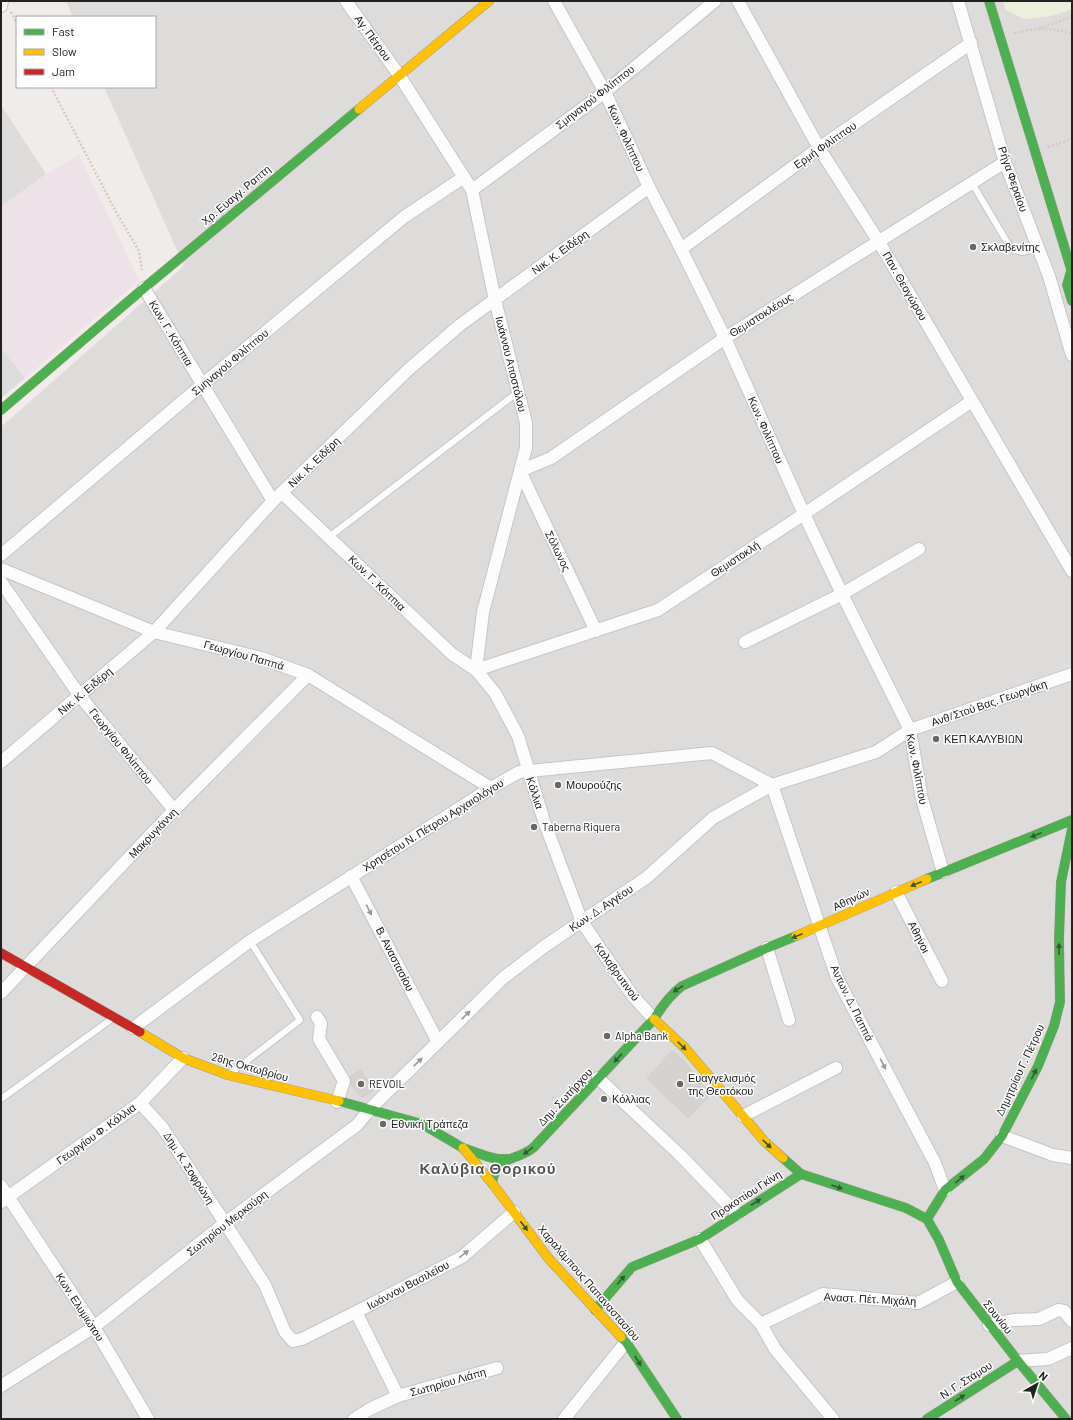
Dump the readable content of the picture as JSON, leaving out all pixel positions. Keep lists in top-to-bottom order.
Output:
{
  "streets": {
    "main road": [
      "Χρ. Ευαγγ. Ραπτη",
      "Αθηνών",
      "28ης Οκτωβρίου",
      "Δημητρίου Γ. Πέτρου",
      "Δημ. Σωτήρχου",
      "Προκοπίου Γκίνη",
      "Χαραλάμπους Παπαναστασίου",
      "Σουνίου",
      "Ν. Γ. Στάμου"
    ],
    "street": [
      "Αγ. Πέτρου",
      "Σμηναγού Φιλίππου",
      "Κων. Φιλίππου",
      "Ερμή Φιλίππου",
      "Ρήγα Φεραίου",
      "Νικ. Κ. Ειδέρη",
      "Παν. Θεογώρου",
      "Θεμιστοκλέους",
      "Κων. Γ. Κόππια",
      "Ιωάννου Αποστόλου",
      "Σόλωνος",
      "Θεμιστοκλή",
      "Γεωργίου Παππά",
      "Ανθ/Στού Βας. Γεωργάκη",
      "Γεωργίου Φιλίππου",
      "Κόλλια",
      "Χρησέτου Ν. Πέτρου Αρχαιολόγου",
      "Μακρυγιάννη",
      "Κων. Δ. Αγγέου",
      "Αθηνοι",
      "Β. Αναστασίου",
      "Καλαβρυτινού",
      "Αντων. Δ. Παππά",
      "Γεωργίου Φ. Κόλλια",
      "Δημ. Κ. Σοφρώνη",
      "Σωτηρίου Μερκούρη",
      "Ιωάννου Βασιλείου",
      "Αναστ. Πέτ. Μιχάλη",
      "Κων. Ελυμιώτου",
      "Σωτηρίου Λιάπη"
    ]
  },
  "crossings": [
    ["Αγ. Πέτρου", "Χρ. Ευαγγ. Ραπτη"],
    ["Αγ. Πέτρου", "Ιωάννου Αποστόλου"],
    ["Σμηναγού Φιλίππου", "Κων. Φιλίππου"],
    ["Σμηναγού Φιλίππου", "Κων. Γ. Κόππια"],
    ["Σμηναγού Φιλίππου", "Ιωάννου Αποστόλου"],
    ["Κων. Φιλίππου", "Ερμή Φιλίππου"],
    ["Κων. Φιλίππου", "Νικ. Κ. Ειδέρη"],
    ["Κων. Φιλίππου", "Θεμιστοκλέους"],
    ["Κων. Φιλίππου", "Θεμιστοκλή"],
    ["Κων. Φιλίππου", "Ανθ/Στού Βας. Γεωργάκη"],
    ["Κων. Φιλίππου", "Αθηνών"],
    ["Ερμή Φιλίππου", "Ρήγα Φεραίου"],
    ["Ερμή Φιλίππου", "Παν. Θεογώρου"],
    ["Ρήγα Φεραίου", "Θεμιστοκλέους"],
    ["Χρ. Ευαγγ. Ραπτη", "Κων. Γ. Κόππια"],
    ["Χρ. Ευαγγ. Ραπτη", "Ιωάννου Αποστόλου"],
    ["Νικ. Κ. Ειδέρη", "Κων. Γ. Κόππια"],
    ["Νικ. Κ. Ειδέρη", "Ιωάννου Αποστόλου"],
    ["Νικ. Κ. Ειδέρη", "Γεωργίου Παππά"],
    ["Νικ. Κ. Ειδέρη", "Γεωργίου Φιλίππου"],
    ["Παν. Θεογώρου", "Θεμιστοκλέους"],
    ["Παν. Θεογώρου", "Θεμιστοκλή"],
    ["Θεμιστοκλέους", "Ιωάννου Αποστόλου"],
    ["Θεμιστοκλέους", "Σόλωνος"],
    ["Κων. Γ. Κόππια", "Ιωάννου Αποστόλου"],
    ["Κων. Γ. Κόππια", "Θεμιστοκλή"],
    ["Κων. Γ. Κόππια", "Κόλλια"],
    ["Ιωάννου Αποστόλου", "Σόλωνος"],
    ["Ιωάννου Αποστόλου", "Θεμιστοκλή"],
    ["Ιωάννου Αποστόλου", "Κόλλια"],
    ["Σόλωνος", "Θεμιστοκλή"],
    ["Θεμιστοκλή", "Κόλλια"],
    ["Γεωργίου Παππά", "Χρησέτου Ν. Πέτρου Αρχαιολόγου"],
    ["Γεωργίου Παππά", "Μακρυγιάννη"],
    ["Ανθ/Στού Βας. Γεωργάκη", "Χρησέτου Ν. Πέτρου Αρχαιολόγου"],
    ["Ανθ/Στού Βας. Γεωργάκη", "Κων. Δ. Αγγέου"],
    ["Ανθ/Στού Βας. Γεωργάκη", "Αντων. Δ. Παππά"],
    ["Γεωργίου Φιλίππου", "Μακρυγιάννη"],
    ["Κόλλια", "Χρησέτου Ν. Πέτρου Αρχαιολόγου"],
    ["Κόλλια", "Κων. Δ. Αγγέου"],
    ["Κόλλια", "Καλαβρυτινού"],
    ["Χρησέτου Ν. Πέτρου Αρχαιολόγου", "Κων. Δ. Αγγέου"],
    ["Χρησέτου Ν. Πέτρου Αρχαιολόγου", "Β. Αναστασίου"],
    ["Χρησέτου Ν. Πέτρου Αρχαιολόγου", "Αντων. Δ. Παππά"],
    ["Χρησέτου Ν. Πέτρου Αρχαιολόγου", "28ης Οκτωβρίου"],
    ["Μακρυγιάννη", "28ης Οκτωβρίου"],
    ["Αθηνών", "Αθηνοι"],
    ["Αθηνών", "Καλαβρυτινού"],
    ["Αθηνών", "Αντων. Δ. Παππά"],
    ["Αθηνών", "Δημ. Σωτήρχου"],
    ["Κων. Δ. Αγγέου", "Β. Αναστασίου"],
    ["Κων. Δ. Αγγέου", "Καλαβρυτινού"],
    ["Κων. Δ. Αγγέου", "Αντων. Δ. Παππά"],
    ["Κων. Δ. Αγγέου", "Σωτηρίου Μερκούρη"],
    ["Β. Αναστασίου", "Σωτηρίου Μερκούρη"],
    ["Καλαβρυτινού", "Δημ. Σωτήρχου"],
    ["Αντων. Δ. Παππά", "Δημητρίου Γ. Πέτρου"],
    ["28ης Οκτωβρίου", "Δημ. Σωτήρχου"],
    ["28ης Οκτωβρίου", "Γεωργίου Φ. Κόλλια"],
    ["28ης Οκτωβρίου", "Σωτηρίου Μερκούρη"],
    ["28ης Οκτωβρίου", "Χαραλάμπους Παπαναστασίου"],
    ["Δημητρίου Γ. Πέτρου", "Σουνίου"],
    ["Δημ. Σωτήρχου", "Χαραλάμπους Παπαναστασίου"],
    ["Γεωργίου Φ. Κόλλια", "Δημ. Κ. Σοφρώνη"],
    ["Γεωργίου Φ. Κόλλια", "Κων. Ελυμιώτου"],
    ["Δημ. Κ. Σοφρώνη", "Σωτηρίου Μερκούρη"],
    ["Δημ. Κ. Σοφρώνη", "Ιωάννου Βασιλείου"],
    ["Προκοπίου Γκίνη", "Χαραλάμπους Παπαναστασίου"],
    ["Σωτηρίου Μερκούρη", "Κων. Ελυμιώτου"],
    ["Χαραλάμπους Παπαναστασίου", "Ιωάννου Βασιλείου"],
    ["Ιωάννου Βασιλείου", "Σωτηρίου Λιάπη"],
    ["Αναστ. Πέτ. Μιχάλη", "Σουνίου"],
    ["Σουνίου", "Ν. Γ. Στάμου"]
  ],
  "one_way": [
    "Αθηνών",
    "Κων. Δ. Αγγέου",
    "Αντων. Δ. Παππά",
    "Δημητρίου Γ. Πέτρου",
    "Δημ. Σωτήρχου",
    "Προκοπίου Γκίνη",
    "Χαραλάμπους Παπαναστασίου",
    "Ιωάννου Βασιλείου",
    "Ν. Γ. Στάμου"
  ],
  "districts": ["Καλύβια Θορικού"],
  "places": [
    "Σκλαβενίτης",
    "ΚΕΠ ΚΑΛΥΒΙΩΝ",
    "Μουρούζης",
    "Taberna Riquera",
    "Alpha Bank",
    "REVOIL",
    "Ευαγγελισμός της Θεοτόκου",
    "Κόλλιας",
    "Εθνική Τράπεζα"
  ],
  "legend": ["Fast", "Slow", "Jam"],
  "north": "top right"
}
